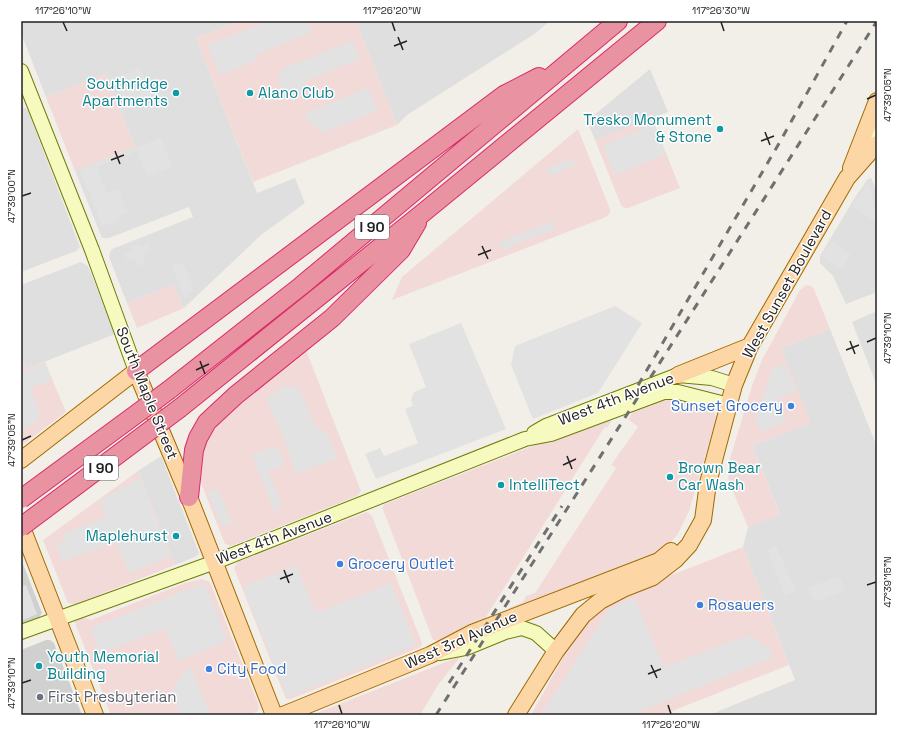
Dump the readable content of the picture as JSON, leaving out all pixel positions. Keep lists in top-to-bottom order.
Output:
{
  "streets": {
    "highway": ["I 90"],
    "main road": ["West Sunset Boulevard", "South Maple Street", "West 3rd Avenue"],
    "street": ["West 4th Avenue"]
  },
  "crossings": [
    ["West Sunset Boulevard", "West 4th Avenue"],
    ["West Sunset Boulevard", "West 3rd Avenue"],
    ["South Maple Street", "West 4th Avenue"]
  ],
  "places": [
    "Southridge Apartments",
    "Alano Club",
    "Tresko Monument & Stone",
    "Sunset Grocery",
    "Brown Bear Car Wash",
    "IntelliTect",
    "Maplehurst",
    "Grocery Outlet",
    "Rosauers",
    "Youth Memorial Building",
    "City Food",
    "First Presbyterian"
  ],
  "coordinates": [
    "117°26'10\"W",
    "117°26'20\"W",
    "117°26'30\"W",
    "47°39'05\"N",
    "47°39'00\"N",
    "47°39'10\"N",
    "47°39'15\"N"
  ]
}
